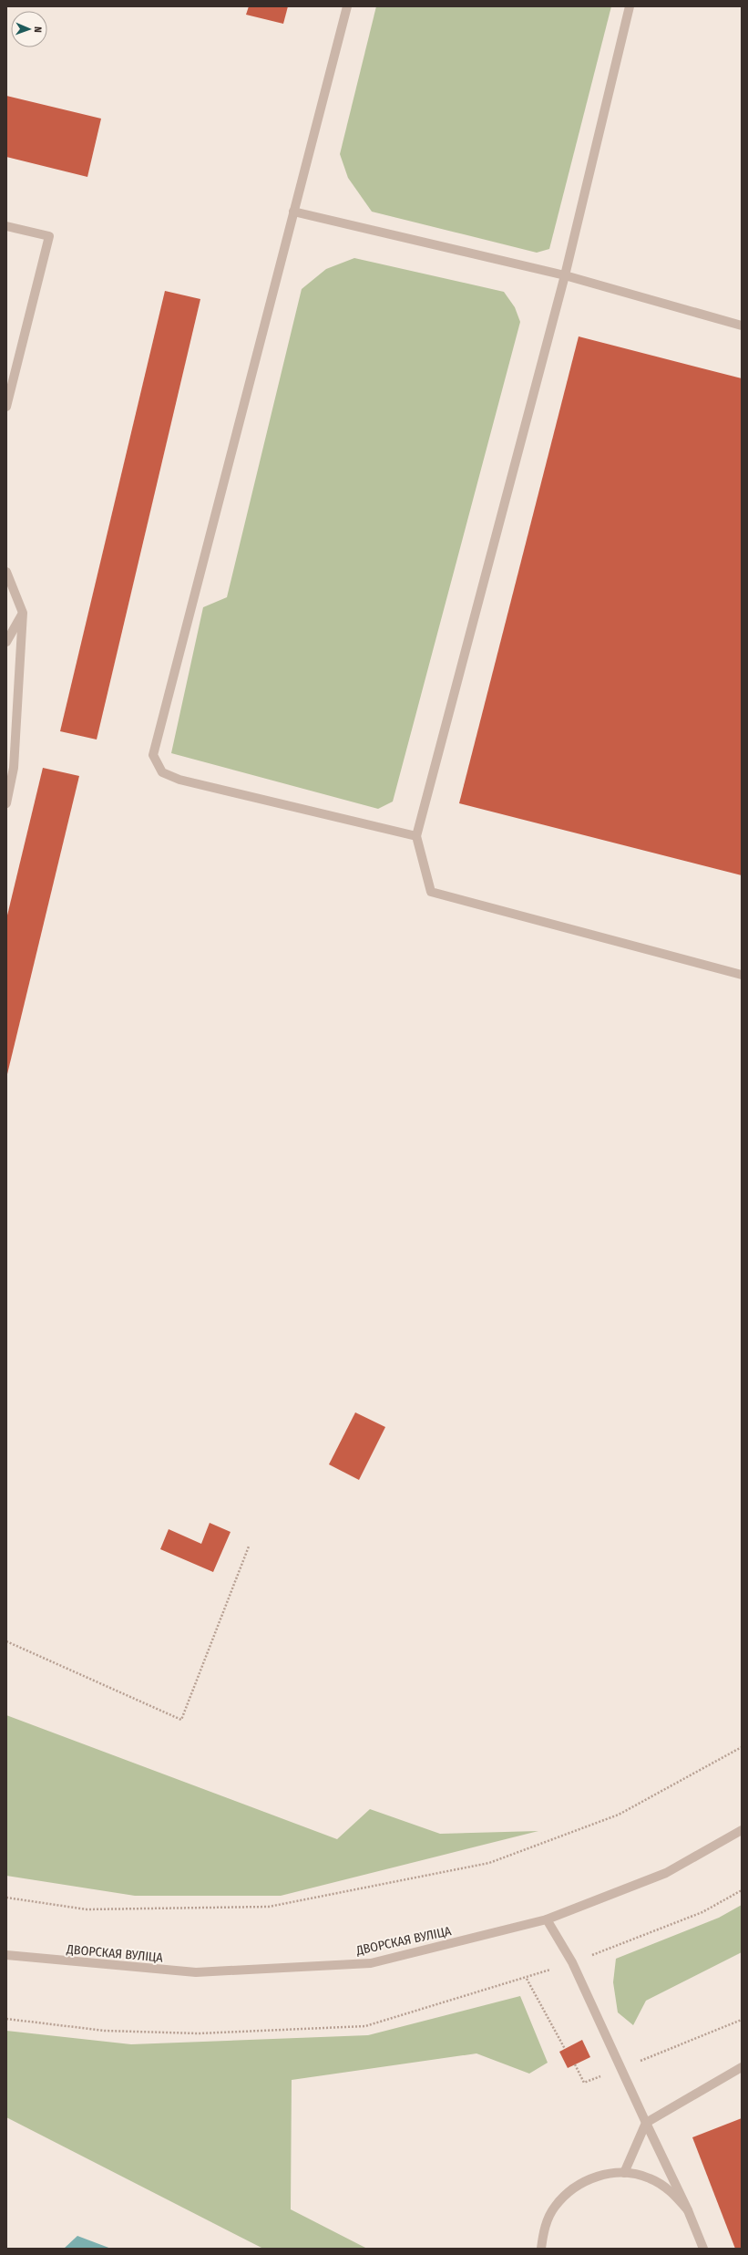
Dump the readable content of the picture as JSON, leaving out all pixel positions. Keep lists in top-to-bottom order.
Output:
{
  "streets": {
    "street": ["ДВОРСКАЯ ВУЛІЦА"]
  },
  "north": "right"
}
